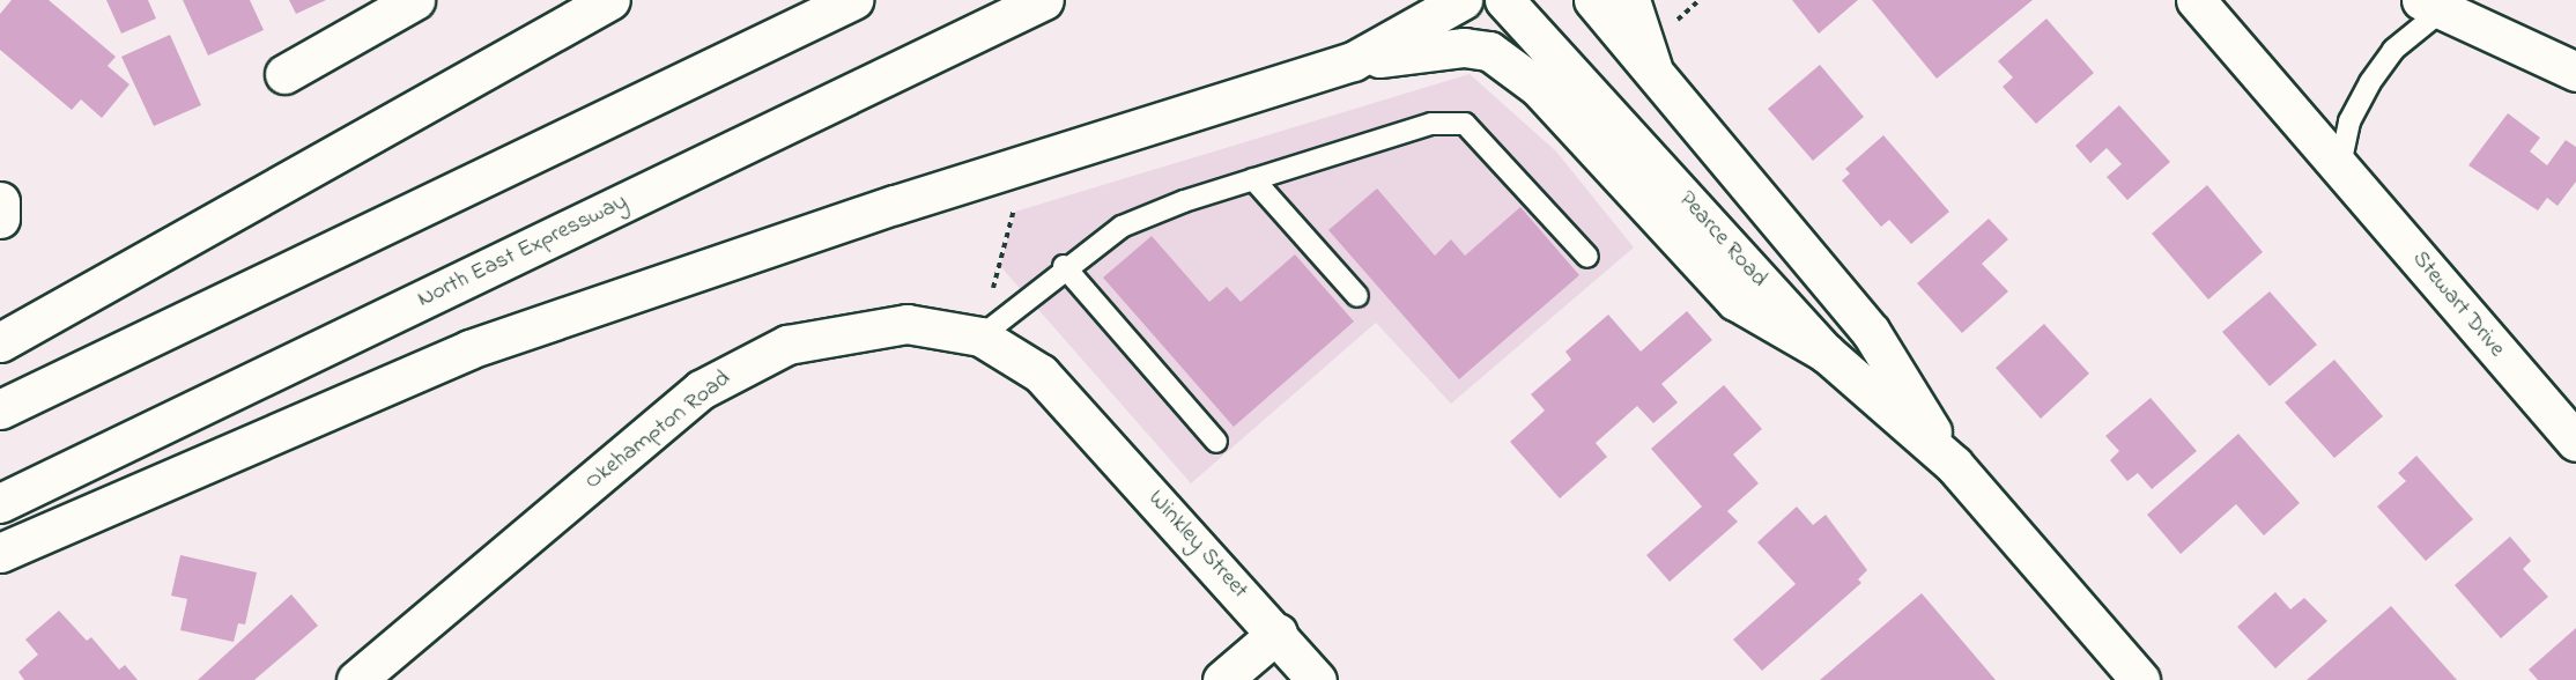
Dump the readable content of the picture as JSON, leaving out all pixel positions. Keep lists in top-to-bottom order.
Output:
{
  "streets": {
    "main road": [
      "Pearce Road",
      "North East Expressway",
      "Stewart Drive",
      "Okehampton Road",
      "Winkley Street"
    ]
  },
  "crossings": [
    ["Okehampton Road", "Winkley Street"]
  ]
}
